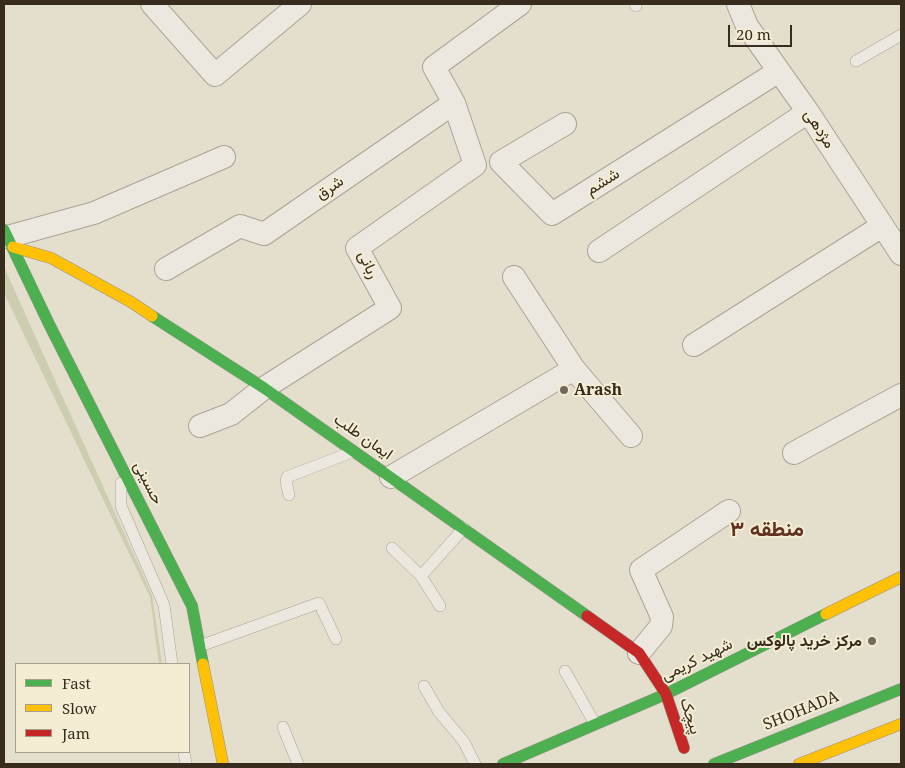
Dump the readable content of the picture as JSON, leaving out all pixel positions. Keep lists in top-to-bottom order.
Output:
{
  "streets": {
    "street": [
      "مژدهی",
      "ششم",
      "شرق",
      "ربانی",
      "ایمان طلب",
      "حسینی",
      "شهید کریمی",
      "SHOHADA",
      "پیچک"
    ]
  },
  "crossings": [
    ["مژدهی", "ششم"],
    ["شرق", "ربانی"],
    ["ربانی", "ایمان طلب"],
    ["ایمان طلب", "حسینی"],
    ["ایمان طلب", "شهید کریمی"],
    ["ایمان طلب", "پیچک"],
    ["شهید کریمی", "پیچک"]
  ],
  "districts": ["منطقه ۳"],
  "places": ["Arash", "مركز خريد پالوكس"],
  "legend": ["Fast", "Slow", "Jam"],
  "scale_bar": "20 m"
}
